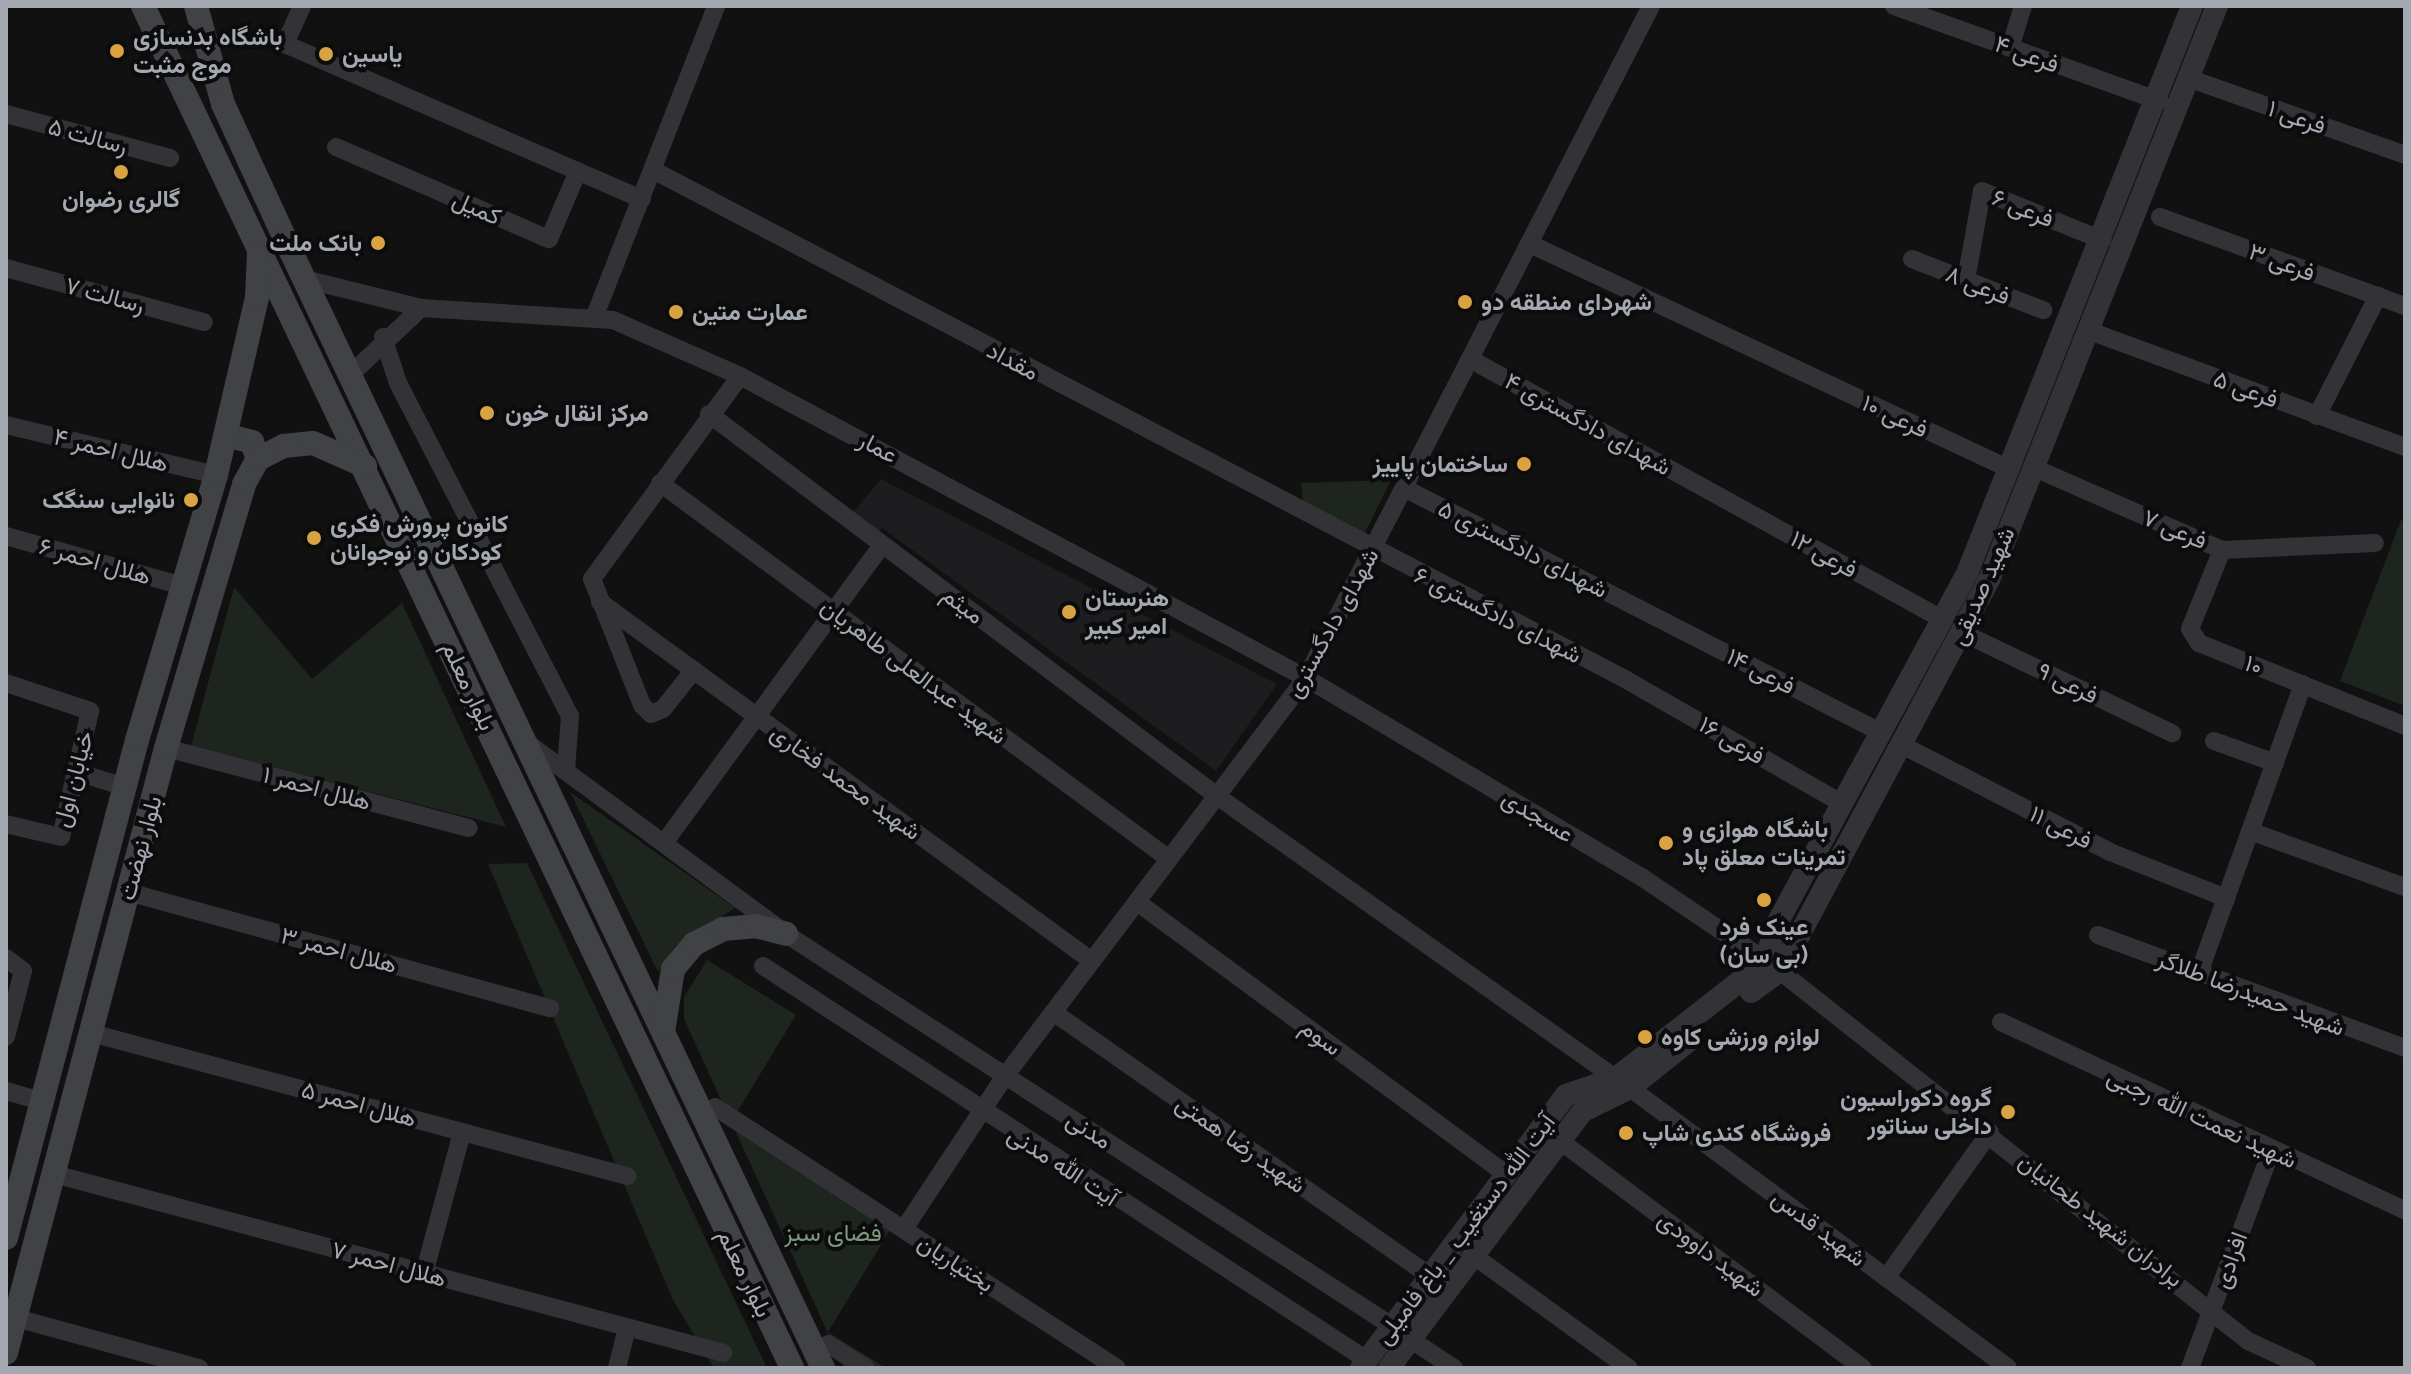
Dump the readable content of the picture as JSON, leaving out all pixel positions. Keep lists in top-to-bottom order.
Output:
{
  "streets": {
    "main road": ["بلوار معلم", "بلوار نهضت"],
    "street": [
      "فرعی ۴",
      "فرعی ۱",
      "رسالت ۵",
      "کمیل",
      "فرعی ۶",
      "فرعی ۳",
      "فرعی ۸",
      "رسالت ۷",
      "مقداد",
      "فرعی ۵",
      "فرعی ۱۰",
      "شهدای دادگستری ۴",
      "عمار",
      "هلال احمر ۴",
      "فرعی ۷",
      "شهدای دادگستری ۵",
      "فرعی ۱۲",
      "هلال احمر ۶",
      "شهید صدیقی",
      "میثم",
      "شهدای دادگستری ۶",
      "شهدای دادگستری",
      "۱۰",
      "شهید عبدالعلی طاهریان",
      "فرعی ۱۴",
      "فرعی ۹",
      "فرعی ۱۶",
      "خیابان اول",
      "شهید محمد فخاری",
      "هلال احمر ۱",
      "عسجدی",
      "فرعی ۱۱",
      "هلال احمر ۳",
      "شهید حمیدرضا طلاگر",
      "سوم",
      "هلال احمر ۵",
      "شهید نعمت الله رجبی",
      "مدنی",
      "شهید رضا همتی",
      "آیت الله مدنی",
      "برادران شهید طحانیان",
      "شهید قدس",
      "آیت الله دستغیب _ باغ فامیلی",
      "شهید داوودی",
      "افرادی",
      "بختیاریان",
      "هلال احمر ۷"
    ]
  },
  "crossings": [
    ["فرعی ۴", "شهید صدیقی"],
    ["فرعی ۱", "شهید صدیقی"],
    ["فرعی ۶", "فرعی ۸"],
    ["فرعی ۶", "شهید صدیقی"],
    ["مقداد", "شهدای دادگستری ۶"],
    ["مقداد", "شهدای دادگستری"],
    ["فرعی ۵", "شهید صدیقی"],
    ["فرعی ۱۰", "شهید صدیقی"],
    ["فرعی ۱۰", "شهدای دادگستری"],
    ["شهدای دادگستری ۴", "فرعی ۱۲"],
    ["شهدای دادگستری ۴", "شهدای دادگستری"],
    ["عمار", "شهدای دادگستری"],
    ["عمار", "بلوار معلم"],
    ["عمار", "عسجدی"],
    ["هلال احمر ۴", "بلوار نهضت"],
    ["فرعی ۷", "شهید صدیقی"],
    ["فرعی ۷", "۱۰"],
    ["شهدای دادگستری ۵", "شهدای دادگستری"],
    ["شهدای دادگستری ۵", "فرعی ۱۴"],
    ["فرعی ۱۲", "شهید صدیقی"],
    ["هلال احمر ۶", "بلوار نهضت"],
    ["شهید صدیقی", "میثم"],
    ["شهید صدیقی", "فرعی ۱۴"],
    ["شهید صدیقی", "فرعی ۹"],
    ["شهید صدیقی", "فرعی ۱۶"],
    ["شهید صدیقی", "عسجدی"],
    ["شهید صدیقی", "فرعی ۱۱"],
    ["شهید صدیقی", "برادران شهید طحانیان"],
    ["شهید صدیقی", "شهید قدس"],
    ["شهید صدیقی", "آیت الله دستغیب _ باغ فامیلی"],
    ["میثم", "شهدای دادگستری"],
    ["میثم", "شهید قدس"],
    ["میثم", "آیت الله دستغیب _ باغ فامیلی"],
    ["شهدای دادگستری ۶", "شهدای دادگستری"],
    ["شهدای دادگستری ۶", "فرعی ۱۶"],
    ["شهدای دادگستری", "شهید عبدالعلی طاهریان"],
    ["شهدای دادگستری", "شهید محمد فخاری"],
    ["شهدای دادگستری", "عسجدی"],
    ["شهدای دادگستری", "سوم"],
    ["شهدای دادگستری", "مدنی"],
    ["شهدای دادگستری", "شهید رضا همتی"],
    ["شهدای دادگستری", "آیت الله مدنی"],
    ["شهدای دادگستری", "بختیاریان"],
    ["بلوار معلم", "بلوار نهضت"],
    ["بلوار معلم", "مدنی"],
    ["هلال احمر ۱", "بلوار نهضت"],
    ["عسجدی", "برادران شهید طحانیان"],
    ["بلوار نهضت", "هلال احمر ۳"],
    ["بلوار نهضت", "هلال احمر ۵"],
    ["بلوار نهضت", "هلال احمر ۷"],
    ["سوم", "آیت الله دستغیب _ باغ فامیلی"],
    ["شهید نعمت الله رجبی", "افرادی"],
    ["مدنی", "آیت الله دستغیب _ باغ فامیلی"],
    ["شهید رضا همتی", "آیت الله دستغیب _ باغ فامیلی"],
    ["آیت الله مدنی", "آیت الله دستغیب _ باغ فامیلی"],
    ["برادران شهید طحانیان", "افرادی"],
    ["شهید قدس", "آیت الله دستغیب _ باغ فامیلی"],
    ["آیت الله دستغیب _ باغ فامیلی", "شهید داوودی"]
  ],
  "parks": ["فضای سبز"],
  "places": [
    "باشگاه بدنسازی موج مثبت",
    "یاسین",
    "گالری رضوان",
    "بانک ملت",
    "شهردای منطقه دو",
    "عمارت متین",
    "مرکز انقال خون",
    "ساختمان پاییز",
    "نانوایی سنگک",
    "کانون پرورش فکری کودکان و نوجوانان",
    "هنرستان امیر کبیر",
    "باشگاه هوازی و تمرینات معلق پاد",
    "عینک فرد (بی سان)",
    "لوازم ورزشی کاوه",
    "گروه دکوراسیون داخلی سناتور",
    "فروشگاه کندی شاپ"
  ]
}
